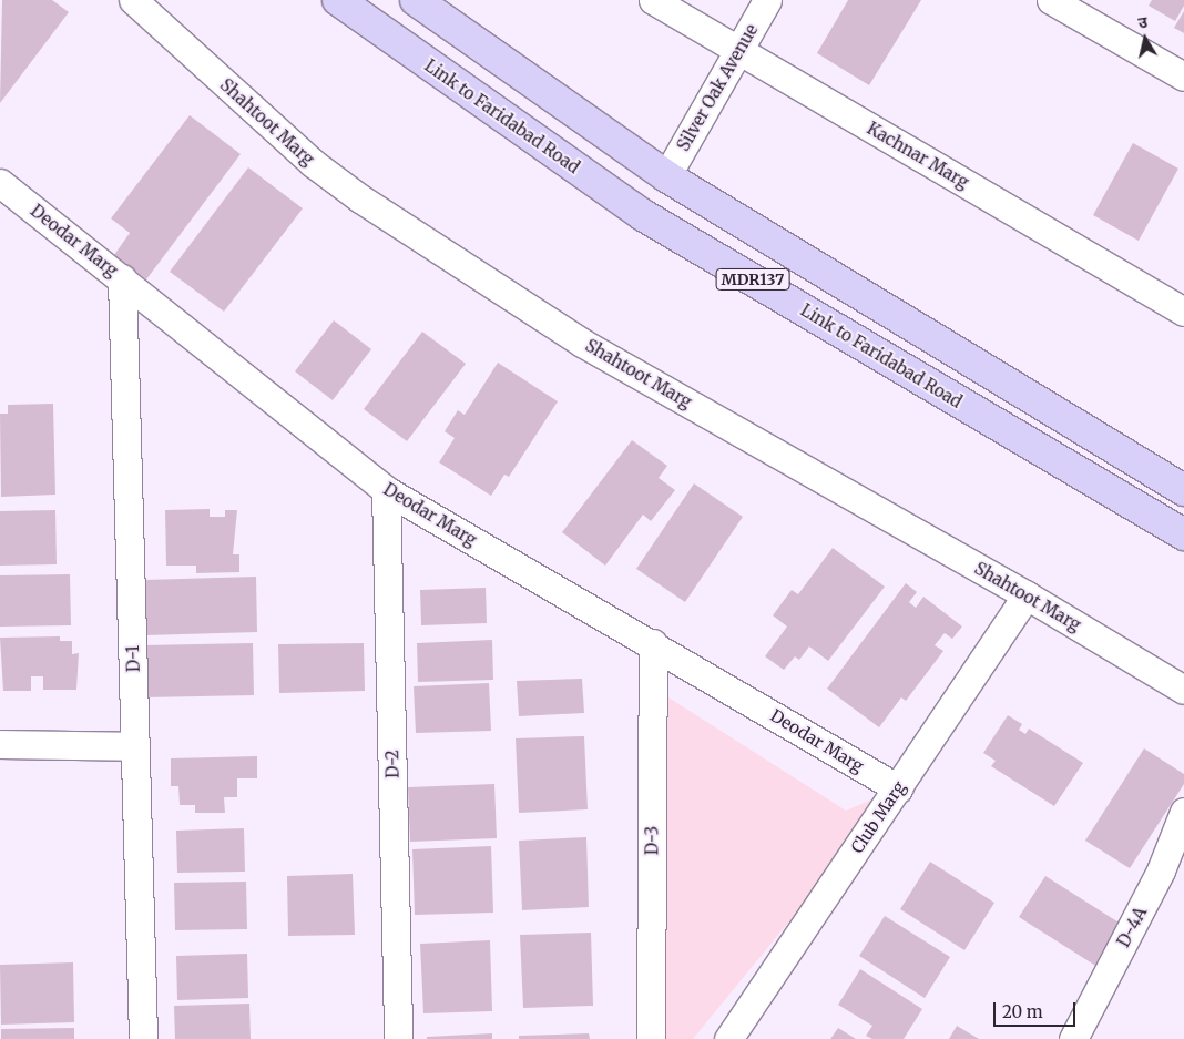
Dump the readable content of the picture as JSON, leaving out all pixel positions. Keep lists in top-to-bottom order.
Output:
{
  "streets": {
    "main road": ["Link to Faridabad Road", "MDR137"],
    "street": [
      "Silver Oak Avenue",
      "Shahtoot Marg",
      "Kachnar Marg",
      "Deodar Marg",
      "D-1",
      "D-2",
      "Club Marg",
      "D-3",
      "D-4A"
    ]
  },
  "crossings": [
    ["Silver Oak Avenue", "Kachnar Marg"],
    ["Silver Oak Avenue", "MDR137"],
    ["Shahtoot Marg", "Club Marg"],
    ["Deodar Marg", "D-1"],
    ["Deodar Marg", "D-2"],
    ["Deodar Marg", "Club Marg"],
    ["Deodar Marg", "D-3"]
  ],
  "scale_bar": "20 m",
  "north": "top"
}
